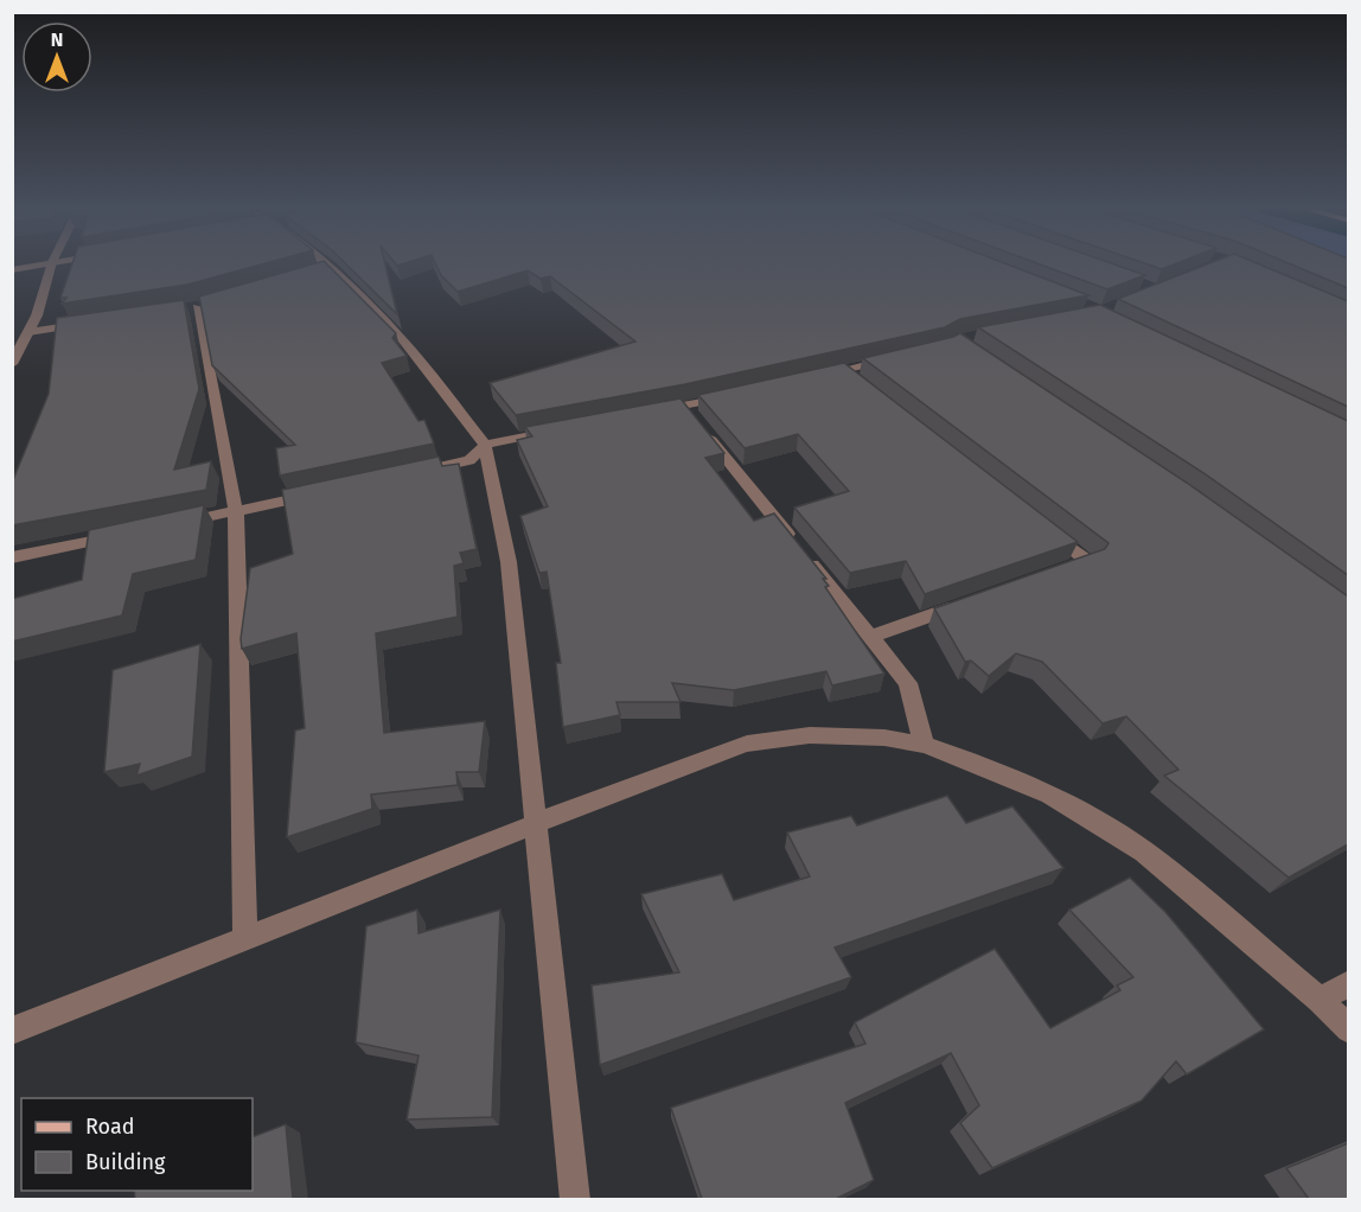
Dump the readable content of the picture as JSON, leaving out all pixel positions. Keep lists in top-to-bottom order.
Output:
{
  "legend": ["Road", "Building"],
  "north": "top"
}
